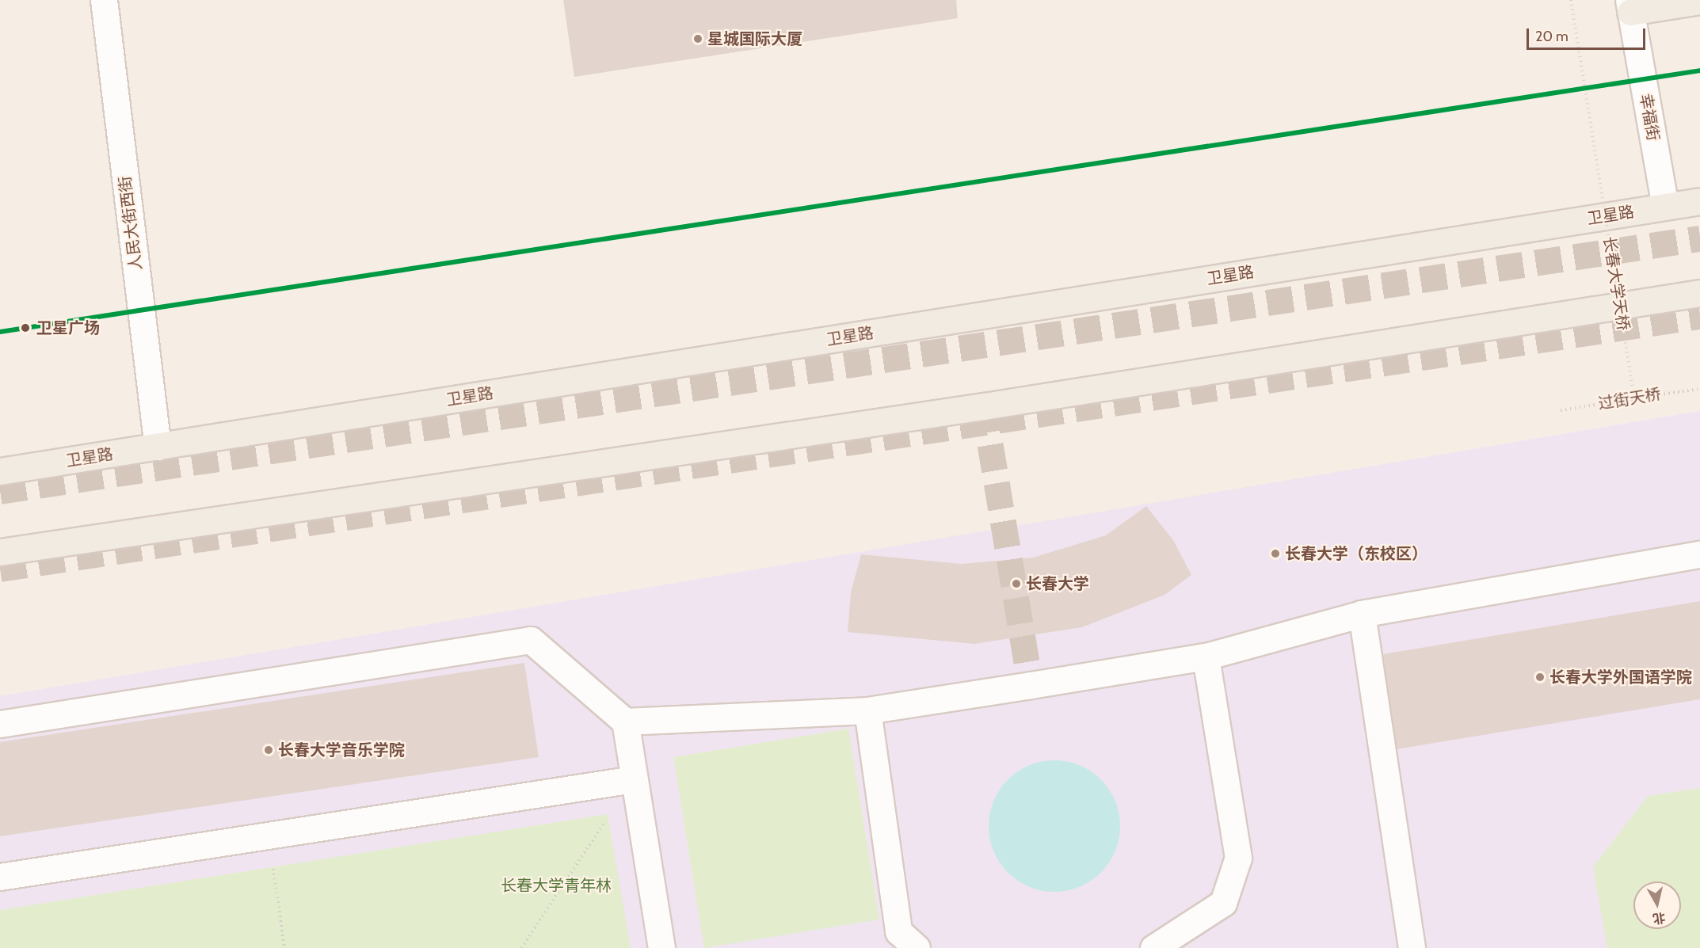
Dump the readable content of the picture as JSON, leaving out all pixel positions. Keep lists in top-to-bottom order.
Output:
{
  "streets": {
    "main road": ["卫星路"],
    "street": ["幸福街", "人民大街西街"],
    "path": ["长春大学天桥", "过街天桥"]
  },
  "crossings": [
    ["幸福街", "卫星路"],
    ["卫星路", "人民大街西街"],
    ["长春大学天桥", "过街天桥"]
  ],
  "parks": ["长春大学青年林"],
  "places": [
    "星城国际大厦",
    "卫星广场",
    "长春大学（东校区）",
    "长春大学",
    "长春大学外国语学院",
    "长春大学音乐学院"
  ],
  "scale_bar": "20 m",
  "north": "bottom"
}
